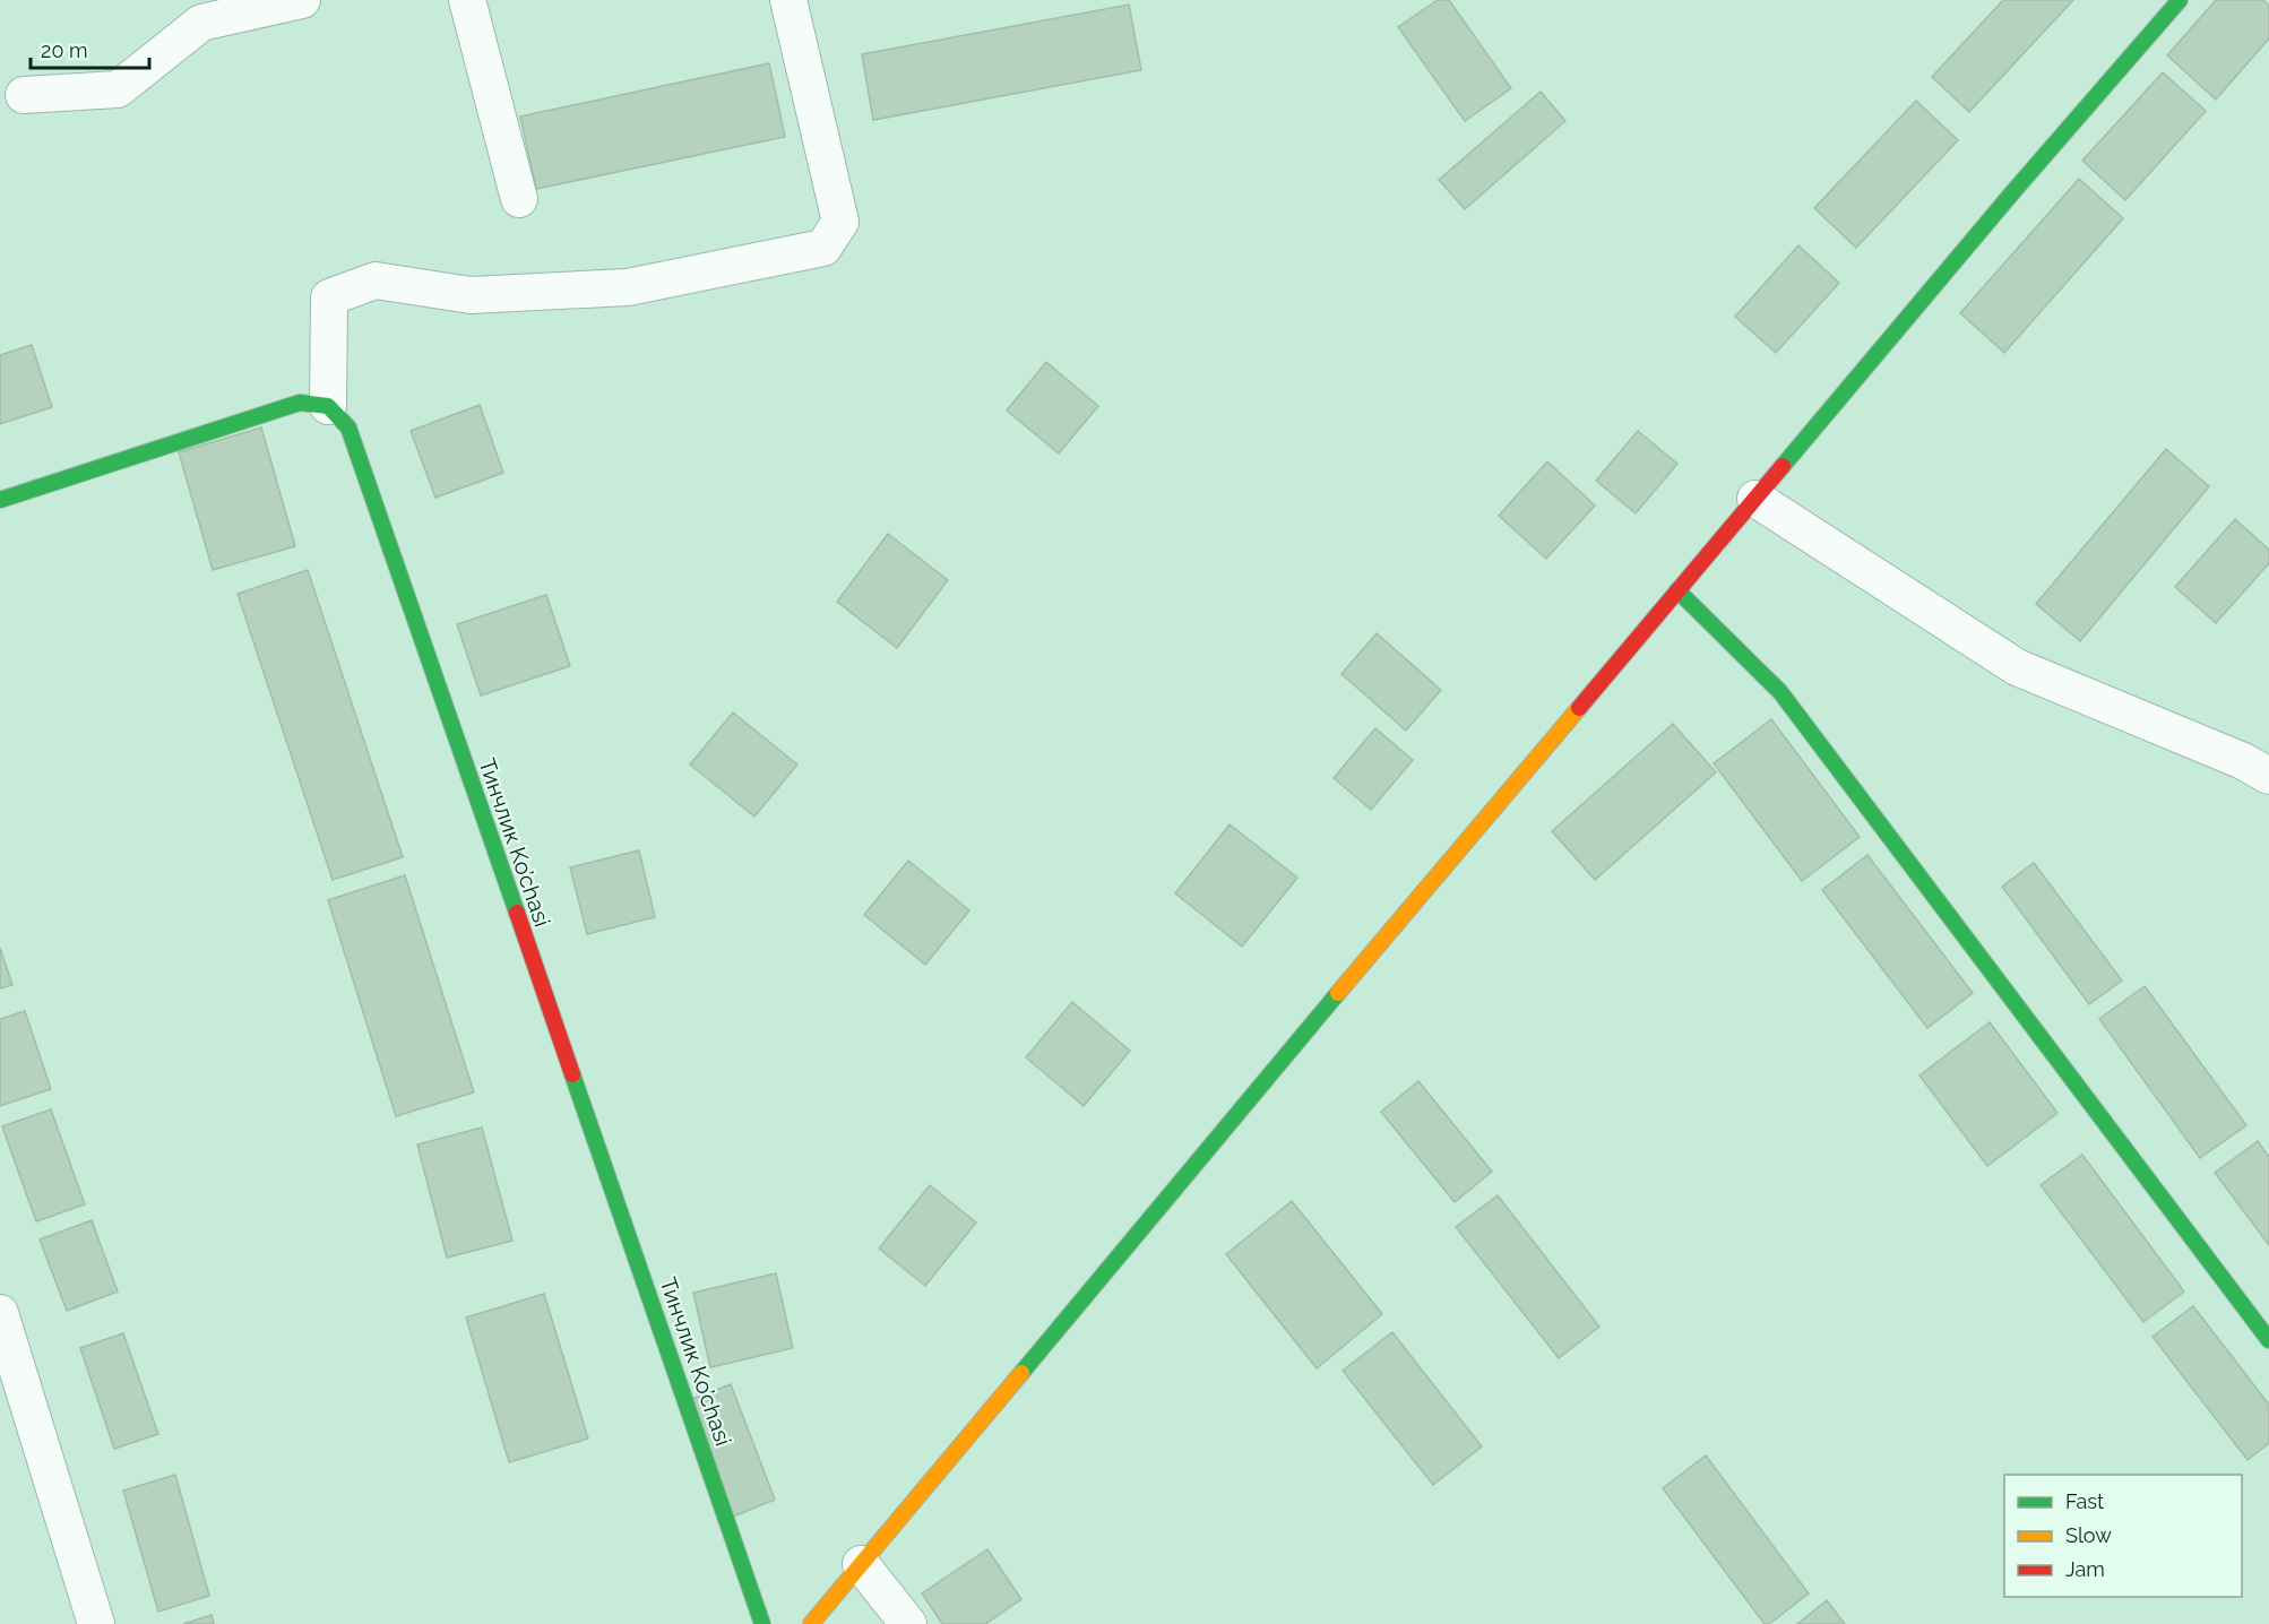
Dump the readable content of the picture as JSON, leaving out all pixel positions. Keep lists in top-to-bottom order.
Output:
{
  "streets": {
    "street": ["Тинчлик Ko’chasi"]
  },
  "legend": ["Fast", "Slow", "Jam"],
  "scale_bar": "20 m"
}
